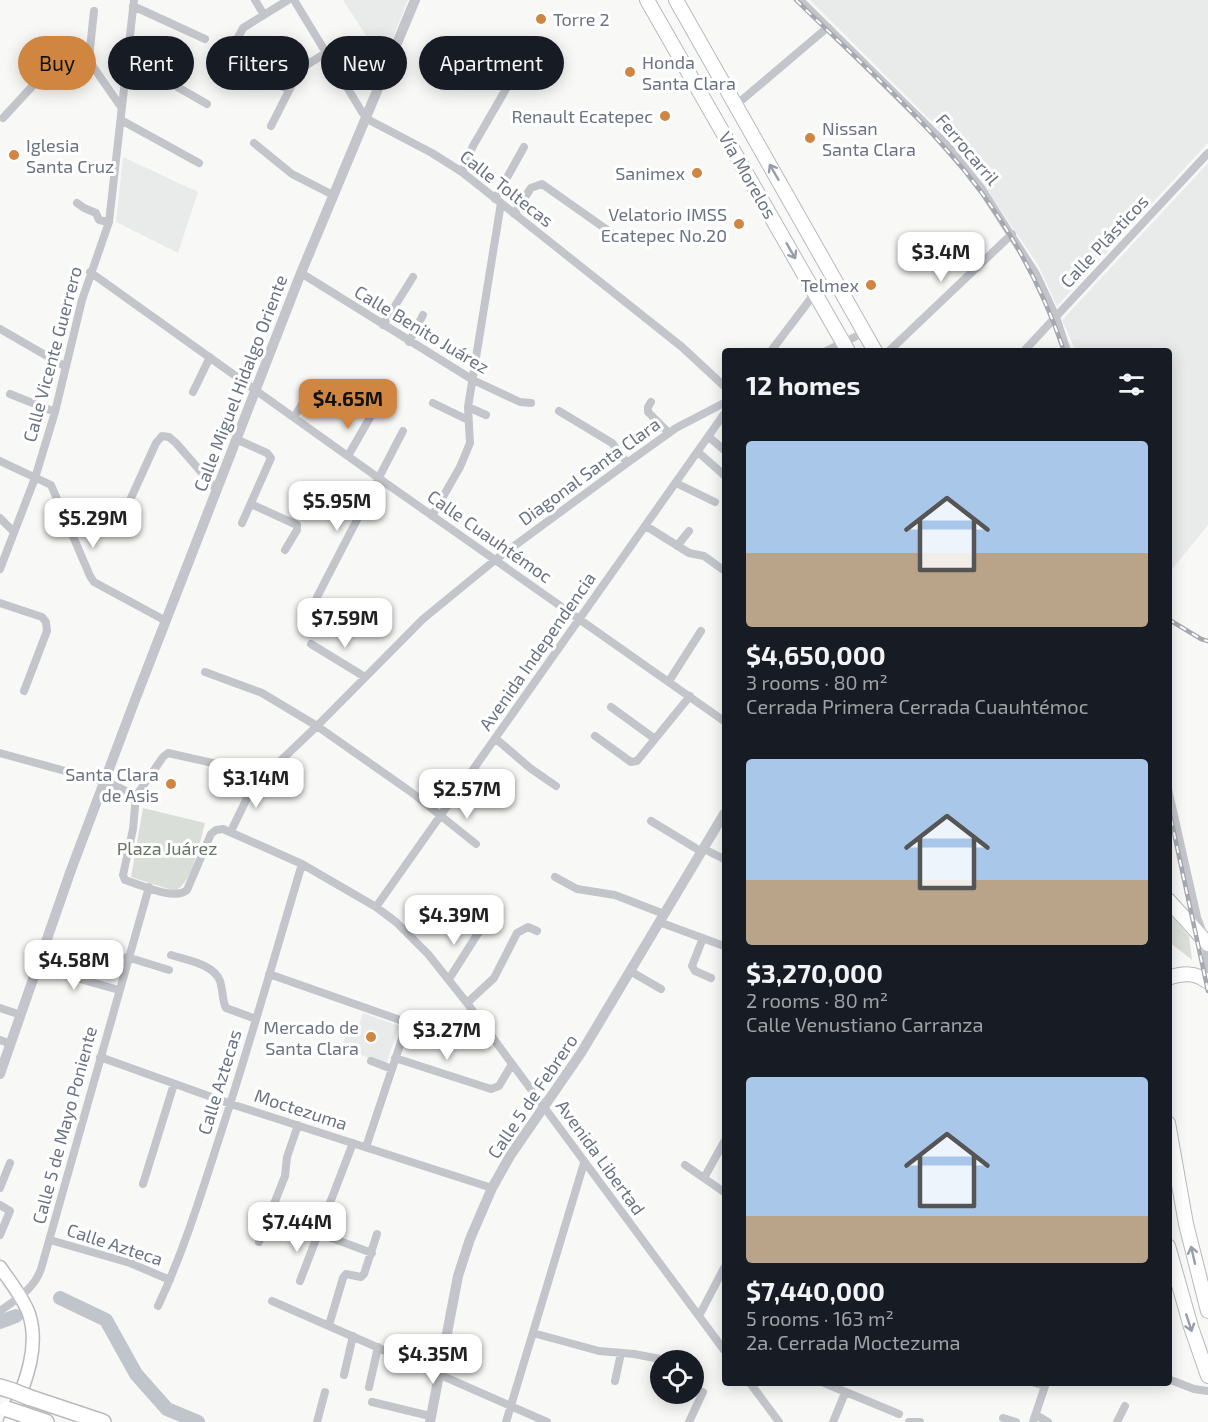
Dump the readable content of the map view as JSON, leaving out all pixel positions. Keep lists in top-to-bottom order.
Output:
{
  "streets": {
    "main road": ["Vía Morelos"],
    "street": [
      "Ferrocarril",
      "Calle Toltecas",
      "Calle Plásticos",
      "Calle Benito Juárez",
      "Calle Vicente Guerrero",
      "Calle Miguel Hidalgo Oriente",
      "Diagonal Santa Clara",
      "Calle Cuauhtémoc",
      "Avenida Independencia",
      "Calle Aztecas",
      "Calle 5 de Febrero",
      "Moctezuma",
      "Calle 5 de Mayo Poniente",
      "Avenida Libertad",
      "Calle Azteca"
    ]
  },
  "crossings": [
    ["Ferrocarril", "Calle Plásticos"],
    ["Calle Toltecas", "Calle Miguel Hidalgo Oriente"],
    ["Calle Benito Juárez", "Calle Miguel Hidalgo Oriente"],
    ["Calle Vicente Guerrero", "Calle Cuauhtémoc"],
    ["Calle Miguel Hidalgo Oriente", "Calle Cuauhtémoc"],
    ["Diagonal Santa Clara", "Calle Cuauhtémoc"],
    ["Diagonal Santa Clara", "Avenida Libertad"],
    ["Calle Cuauhtémoc", "Avenida Independencia"],
    ["Avenida Independencia", "Avenida Libertad"],
    ["Calle Aztecas", "Moctezuma"],
    ["Calle Aztecas", "Avenida Libertad"],
    ["Calle Aztecas", "Calle Azteca"],
    ["Calle 5 de Febrero", "Moctezuma"],
    ["Calle 5 de Febrero", "Avenida Libertad"],
    ["Moctezuma", "Calle 5 de Mayo Poniente"],
    ["Calle 5 de Mayo Poniente", "Avenida Libertad"],
    ["Calle 5 de Mayo Poniente", "Calle Azteca"]
  ],
  "parks": ["Plaza Juárez"],
  "places": [
    "Torre 2",
    "Honda Santa Clara",
    "Renault Ecatepec",
    "Nissan Santa Clara",
    "Iglesia Santa Cruz",
    "Sanimex",
    "Velatorio IMSS Ecatepec No.20",
    "Telmex",
    "Santa Clara de Asis",
    "Mercado de Santa Clara"
  ],
  "page": {
    "chip": [
      "Buy",
      "Rent",
      "Filters",
      "New",
      "Apartment"
    ],
    "price": [
      "$3.4M",
      "$4.65M",
      "$5.95M",
      "$5.29M",
      "$7.59M",
      "$3.14M",
      "$2.57M",
      "$4.39M",
      "$4.58M",
      "$3.27M",
      "$7.44M",
      "$4.35M"
    ],
    "heading": "12 homes",
    "list": [
      {
        "name": "$4,650,000",
        "note": "3 rooms · 80 m² · Cerrada Primera Cerrada Cuauhtémoc"
      },
      {
        "name": "$3,270,000",
        "note": "2 rooms · 80 m² · Calle Venustiano Carranza"
      },
      {
        "name": "$7,440,000",
        "note": "5 rooms · 163 m² · 2a. Cerrada Moctezuma"
      }
    ]
  }
}
